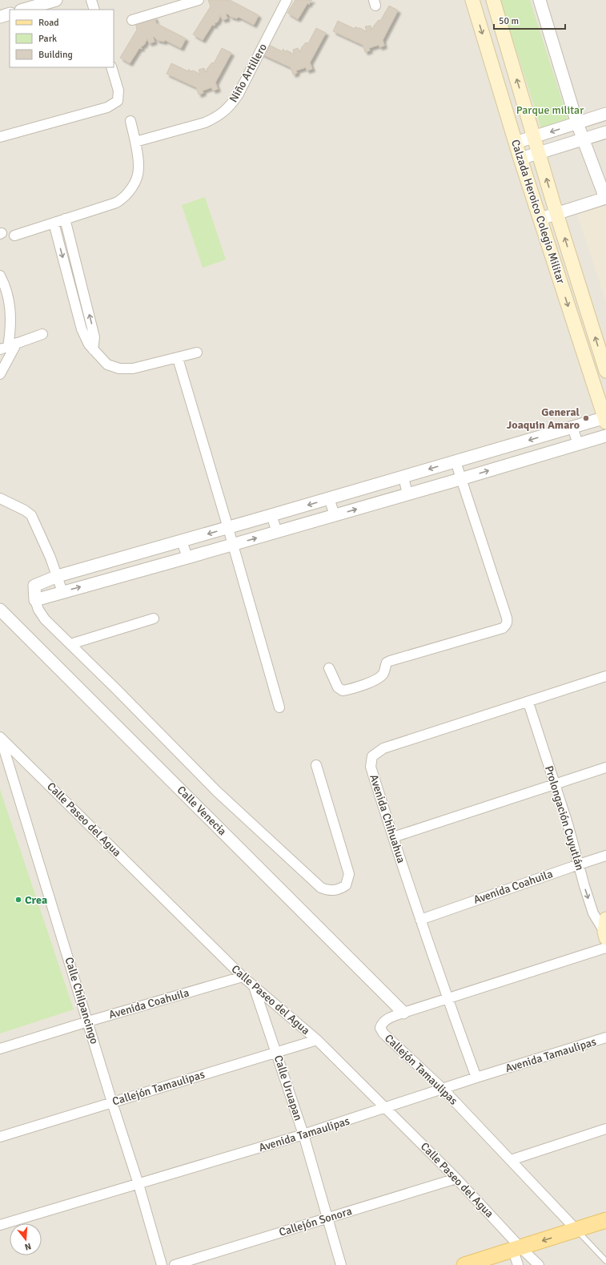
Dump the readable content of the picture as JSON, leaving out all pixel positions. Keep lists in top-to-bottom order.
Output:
{
  "streets": {
    "main road": ["Calzada Heroico Colegio Militar"],
    "street": [
      "Niño Artillero",
      "Calle Venecia",
      "Prolongación Cuyutlán",
      "Avenida Chihuahua",
      "Calle Paseo del Agua",
      "Avenida Coahuila",
      "Calle Chilpancingo",
      "Avenida Tamaulipas",
      "Callejón Tamaulipas",
      "Calle Uruapan",
      "Callejón Sonora"
    ]
  },
  "crossings": [
    ["Calle Venecia", "Callejón Tamaulipas"],
    ["Prolongación Cuyutlán", "Avenida Chihuahua"],
    ["Prolongación Cuyutlán", "Avenida Coahuila"],
    ["Avenida Chihuahua", "Avenida Coahuila"],
    ["Avenida Chihuahua", "Avenida Tamaulipas"],
    ["Avenida Chihuahua", "Callejón Tamaulipas"],
    ["Calle Paseo del Agua", "Avenida Coahuila"],
    ["Calle Paseo del Agua", "Calle Chilpancingo"],
    ["Calle Paseo del Agua", "Avenida Tamaulipas"],
    ["Calle Paseo del Agua", "Callejón Tamaulipas"],
    ["Calle Paseo del Agua", "Calle Uruapan"],
    ["Calle Paseo del Agua", "Callejón Sonora"],
    ["Avenida Coahuila", "Calle Chilpancingo"],
    ["Calle Chilpancingo", "Avenida Tamaulipas"],
    ["Calle Chilpancingo", "Callejón Tamaulipas"],
    ["Avenida Tamaulipas", "Callejón Tamaulipas"],
    ["Avenida Tamaulipas", "Calle Uruapan"],
    ["Callejón Tamaulipas", "Calle Uruapan"],
    ["Calle Uruapan", "Callejón Sonora"]
  ],
  "parks": ["Parque militar"],
  "places": ["General Joaquin Amaro", "Crea"],
  "legend": ["Road", "Park", "Building"],
  "scale_bar": "50 m",
  "north": "bottom"
}
